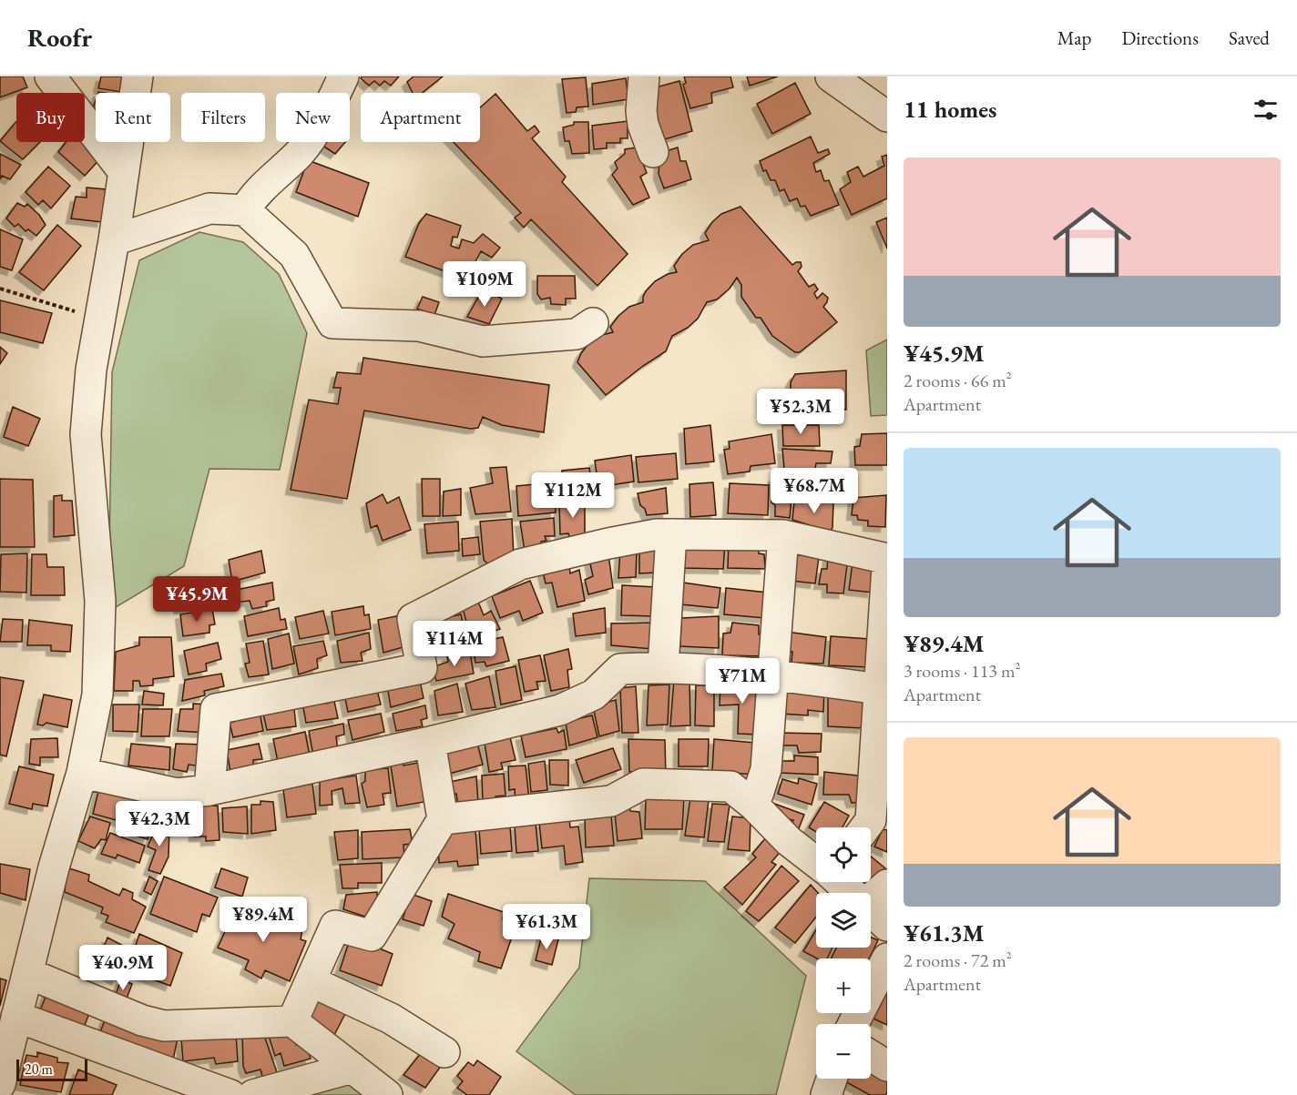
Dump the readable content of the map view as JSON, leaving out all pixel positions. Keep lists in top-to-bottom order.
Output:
{
  "scale_bar": "20 m",
  "page": {
    "header": "Roofr",
    "nav": ["Map", "Directions", "Saved"],
    "heading": "11 homes",
    "chip": [
      "Buy",
      "Rent",
      "Filters",
      "New",
      "Apartment"
    ],
    "list": [
      {
        "name": "¥45.9M",
        "note": "2 rooms · 66 m² · Apartment"
      },
      {
        "name": "¥89.4M",
        "note": "3 rooms · 113 m² · Apartment"
      },
      {
        "name": "¥61.3M",
        "note": "2 rooms · 72 m² · Apartment"
      }
    ],
    "price": [
      "¥109M",
      "¥52.3M",
      "¥68.7M",
      "¥112M",
      "¥45.9M",
      "¥114M",
      "¥71M",
      "¥42.3M",
      "¥89.4M",
      "¥61.3M",
      "¥40.9M"
    ],
    "map_buttons": ["+", "−"],
    "scale": "20 m"
  }
}
